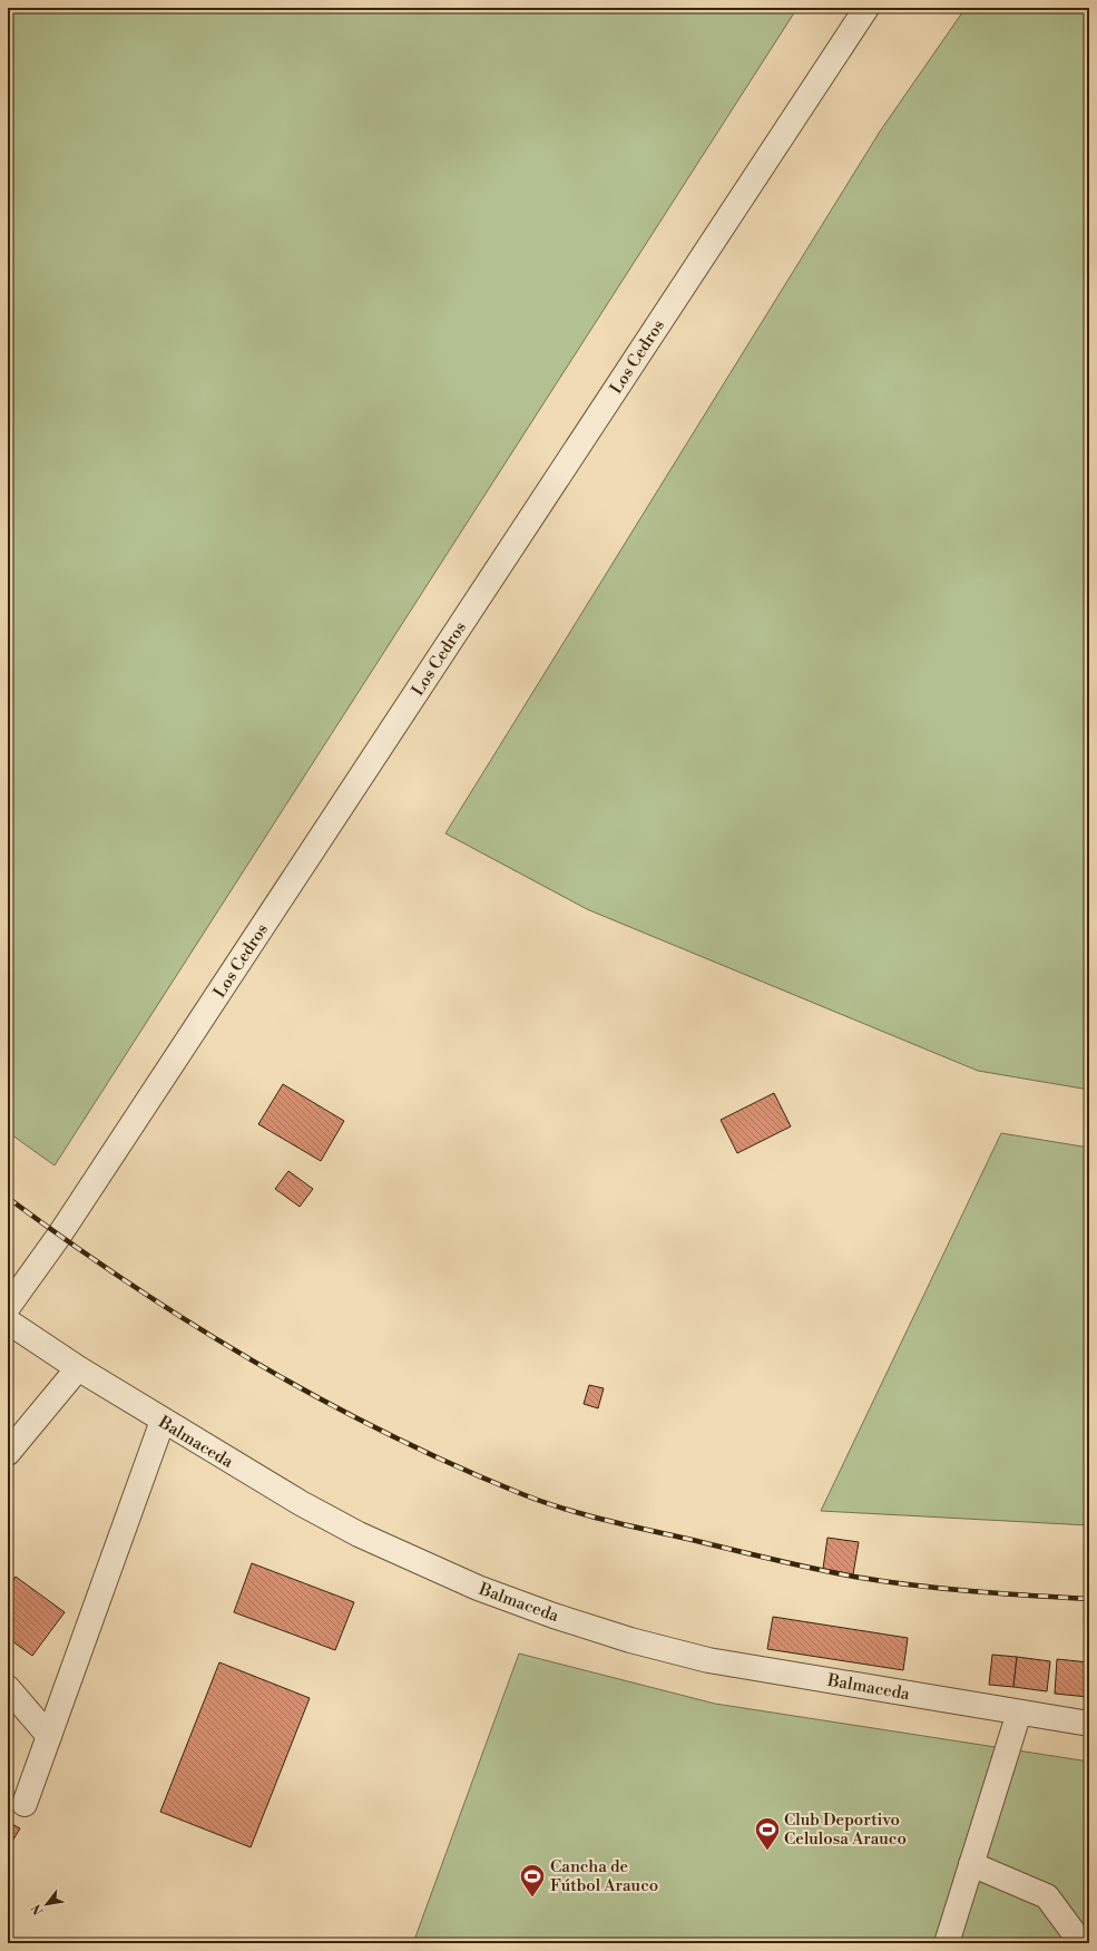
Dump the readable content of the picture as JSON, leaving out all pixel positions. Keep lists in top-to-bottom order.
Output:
{
  "streets": {
    "street": ["Los Cedros", "Balmaceda"]
  },
  "places": {
    "sports": ["Club Deportivo Celulosa Arauco", "Cancha de Fútbol Arauco"]
  },
  "north": "bottom left"
}
